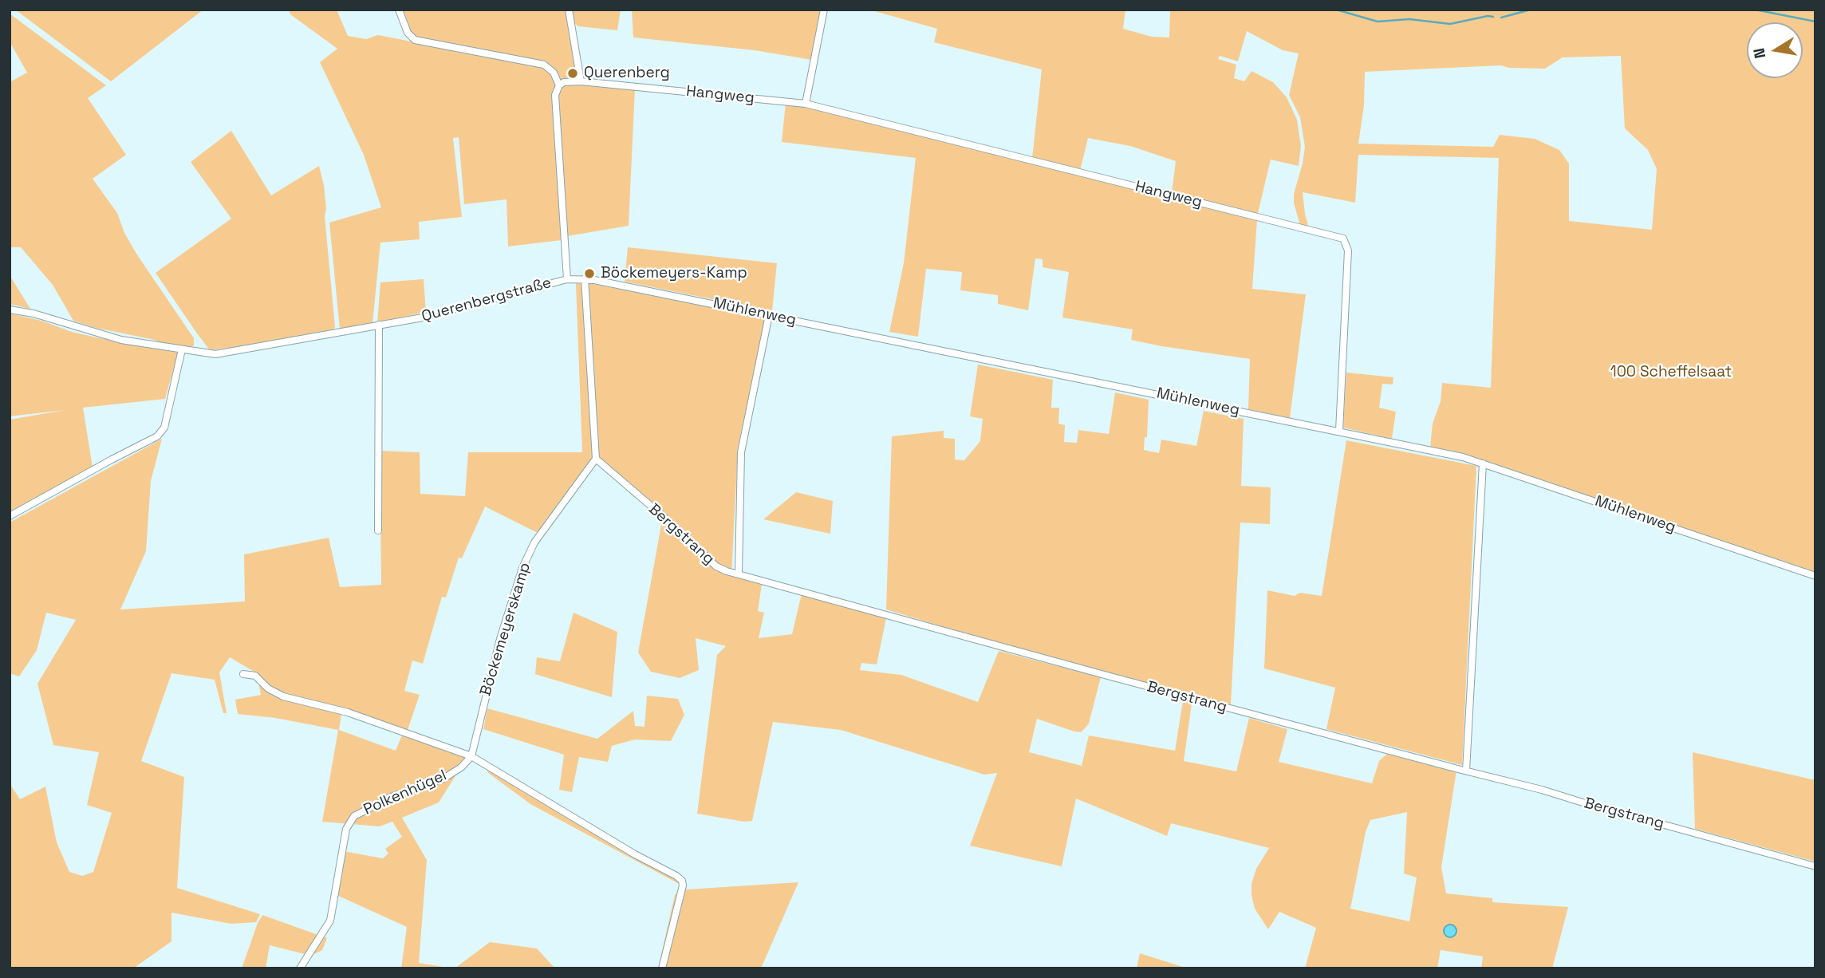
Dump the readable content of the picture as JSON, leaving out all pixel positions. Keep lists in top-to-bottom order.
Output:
{
  "streets": {
    "street": [
      "Hangweg",
      "Querenbergstraße",
      "Mühlenweg",
      "Bergstrang",
      "Böckemeyerskamp",
      "Polkenhügel"
    ]
  },
  "crossings": [
    ["Hangweg", "Mühlenweg"],
    ["Querenbergstraße", "Mühlenweg"],
    ["Bergstrang", "Böckemeyerskamp"],
    ["Böckemeyerskamp", "Polkenhügel"]
  ],
  "parks": ["100 Scheffelsaat"],
  "places": ["Querenberg", "Böckemeyers-Kamp"],
  "north": "left"
}
